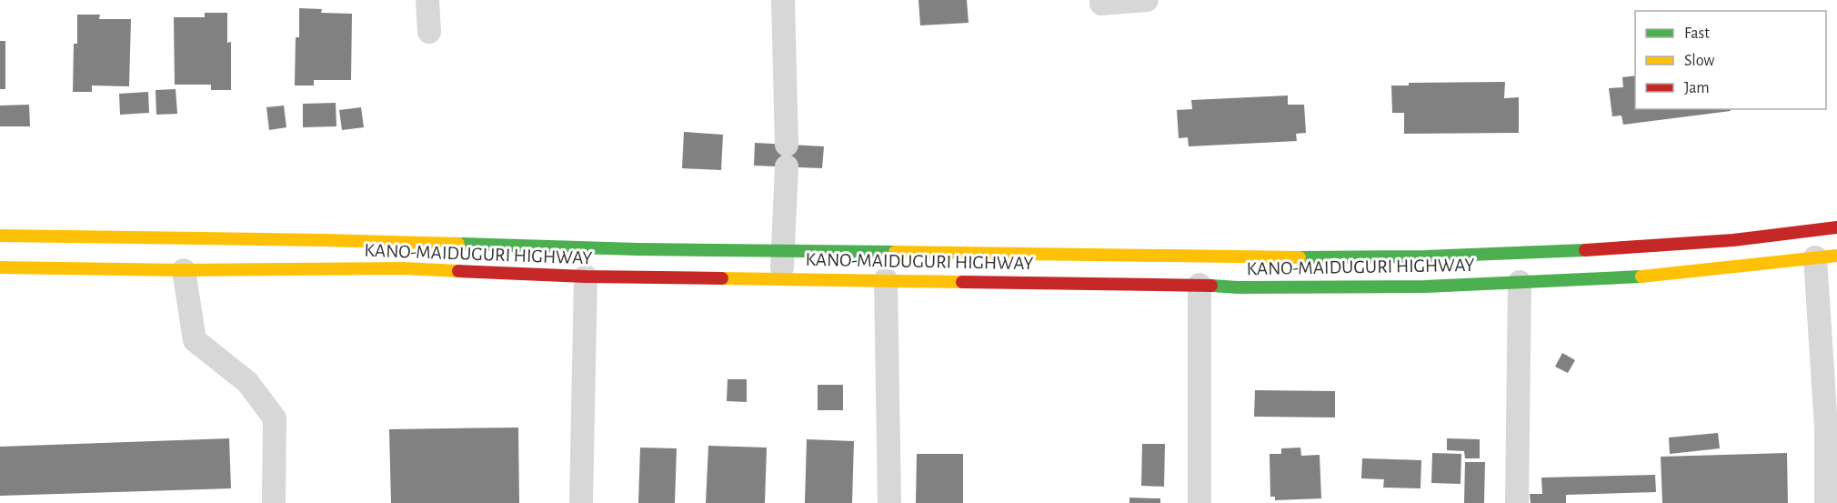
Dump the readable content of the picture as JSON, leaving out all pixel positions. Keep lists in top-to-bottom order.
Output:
{
  "streets": {
    "highway": ["KANO-MAIDUGURI HIGHWAY"]
  },
  "legend": ["Fast", "Slow", "Jam"]
}
